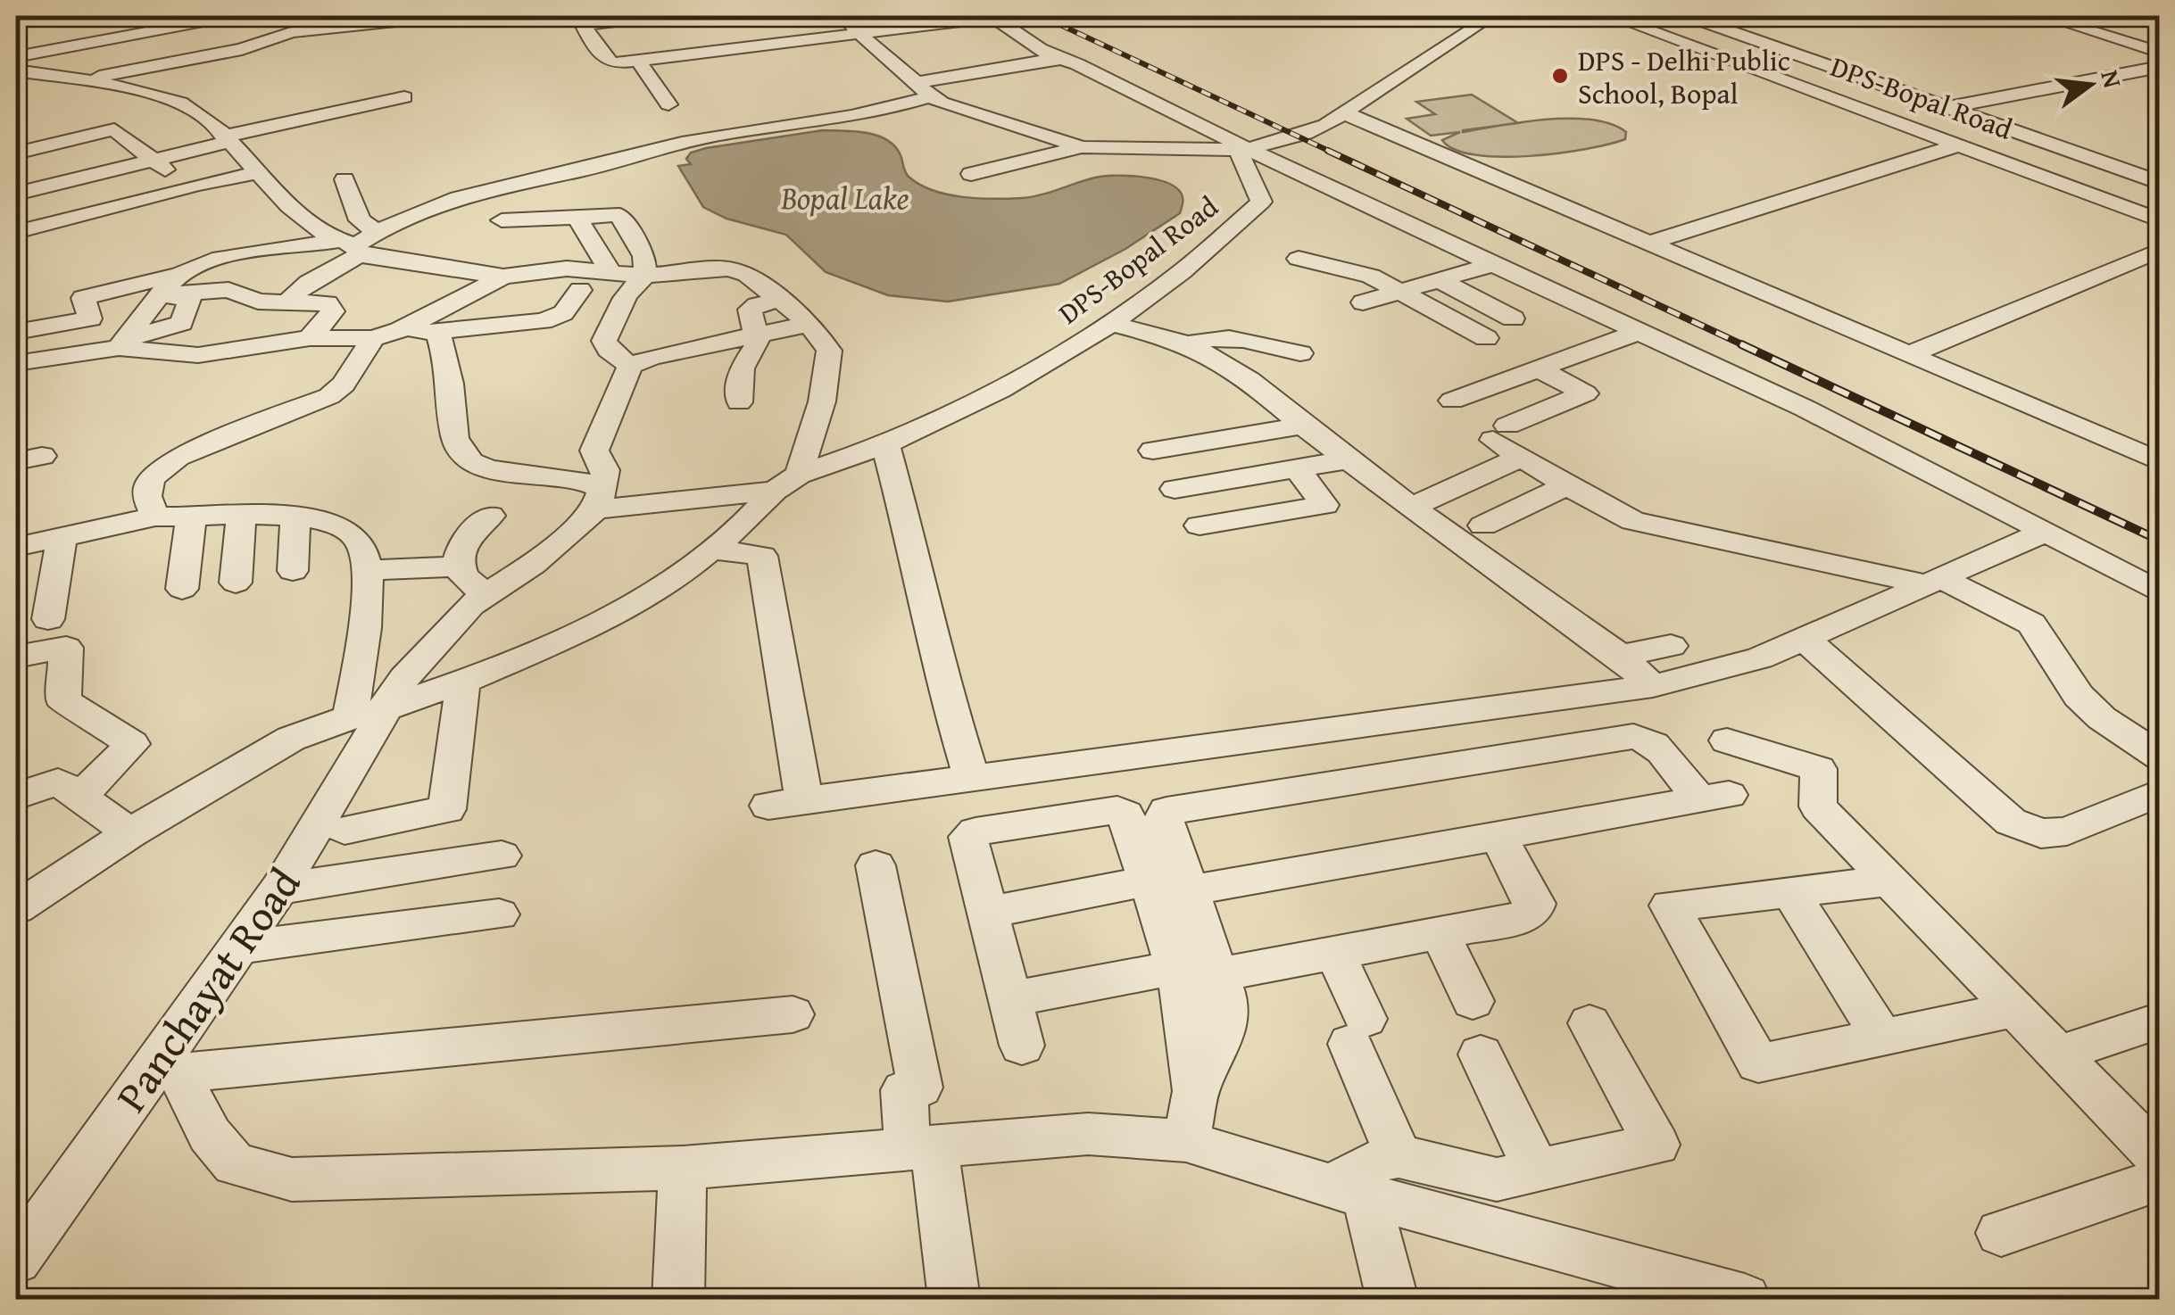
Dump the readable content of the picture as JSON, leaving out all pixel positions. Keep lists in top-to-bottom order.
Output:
{
  "streets": {
    "street": ["DPS-Bopal Road", "Panchayat Road"]
  },
  "water": ["Bopal Lake"],
  "places": ["DPS - Delhi Public School, Bopal"],
  "north": "right"
}
